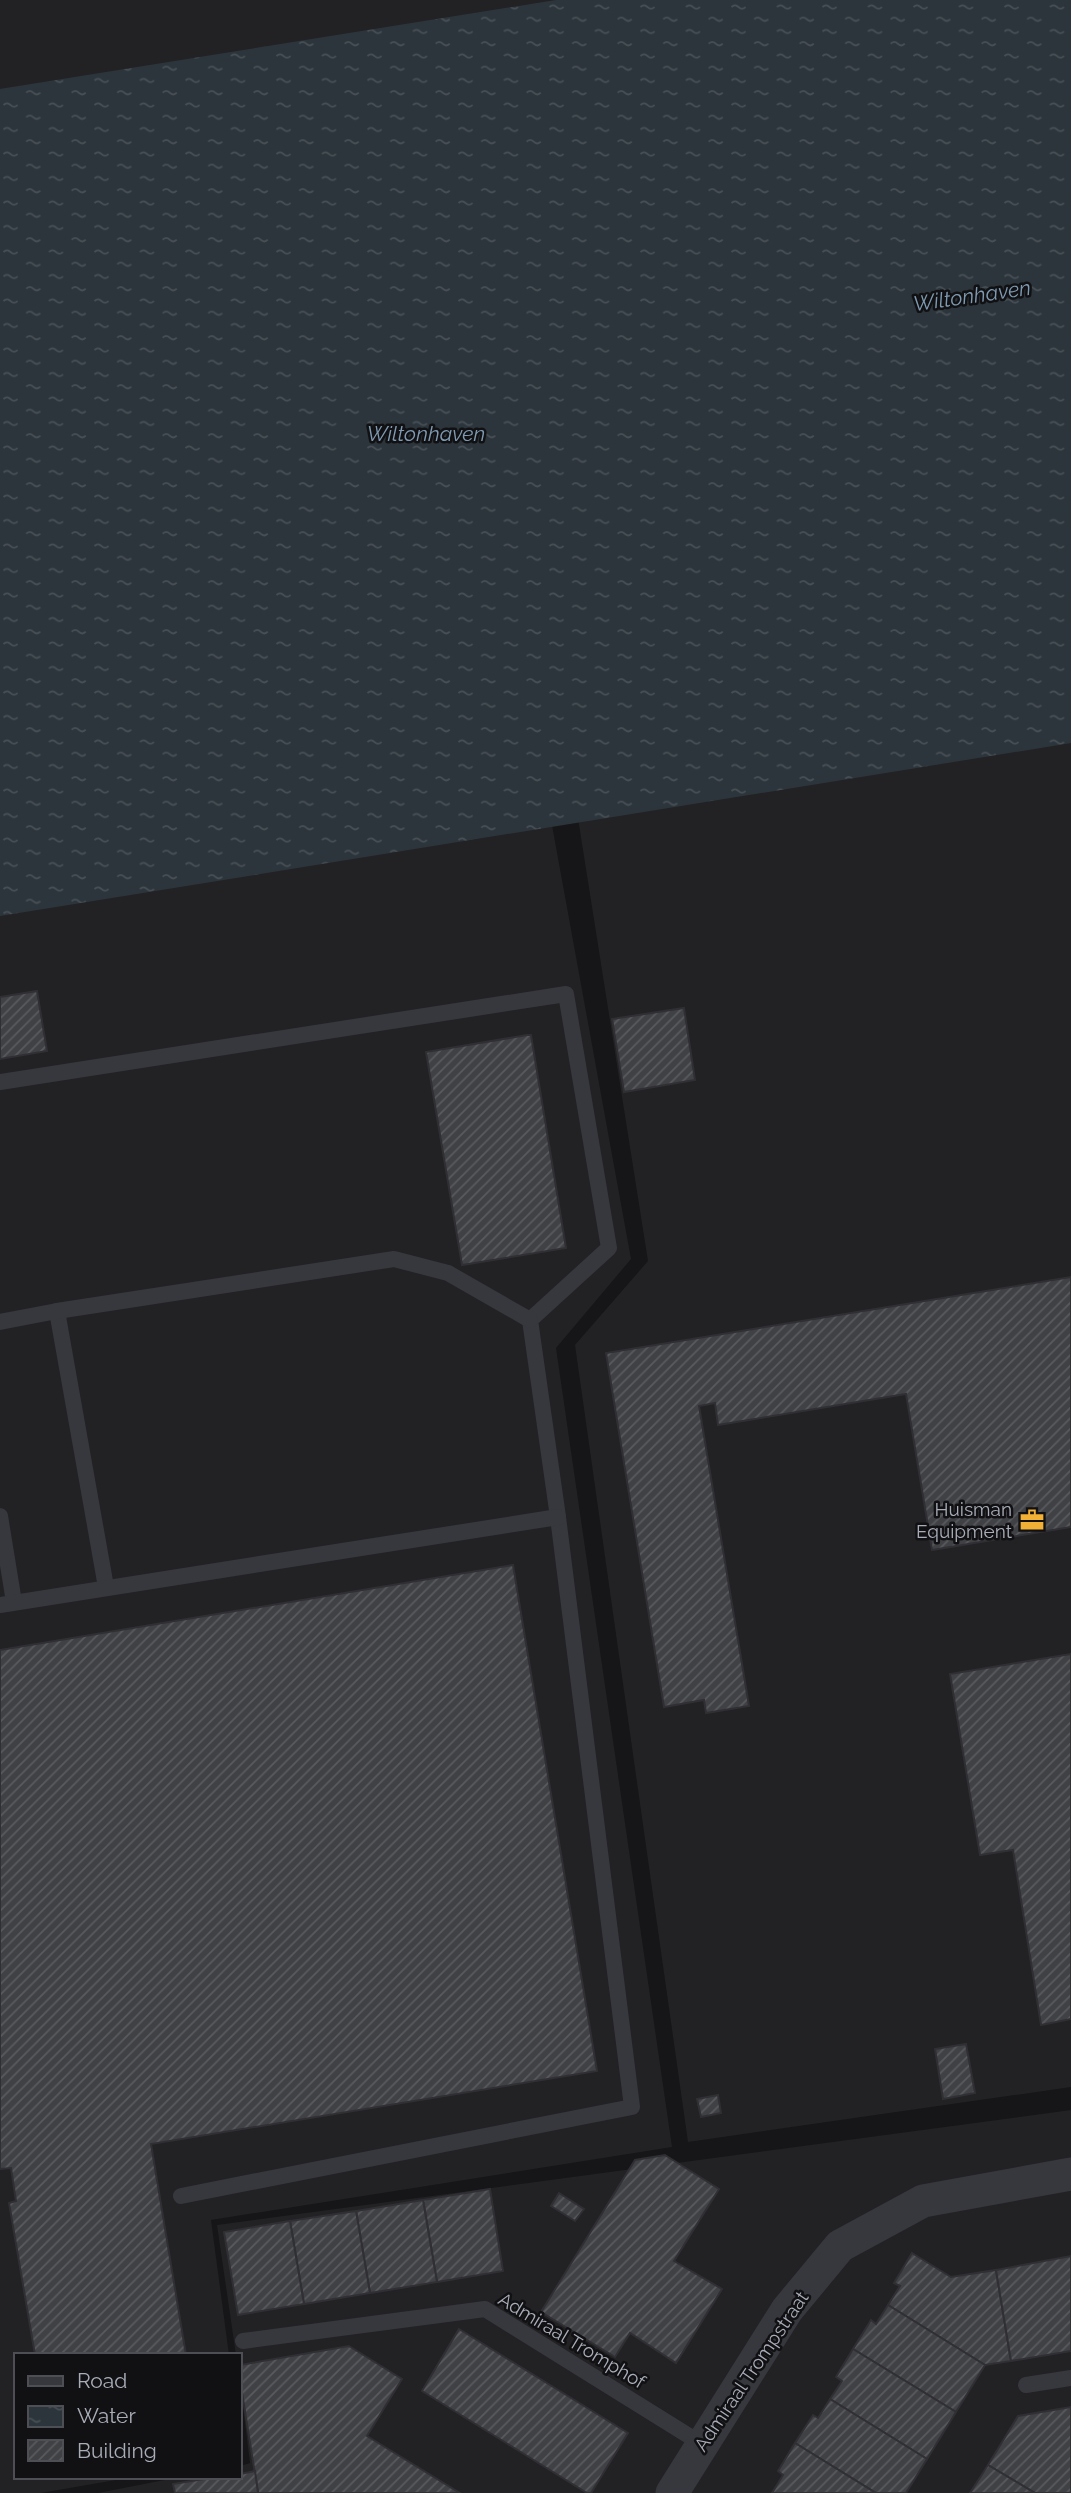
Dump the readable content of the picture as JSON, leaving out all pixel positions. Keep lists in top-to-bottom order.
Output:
{
  "streets": {
    "street": ["Admiraal Trompstraat"],
    "lane": ["Admiraal Tromphof"]
  },
  "crossings": [
    ["Admiraal Tromphof", "Admiraal Trompstraat"]
  ],
  "water": ["Wiltonhaven"],
  "places": {
    "office": ["Huisman Equipment"]
  },
  "legend": ["Road", "Water", "Building"]
}
